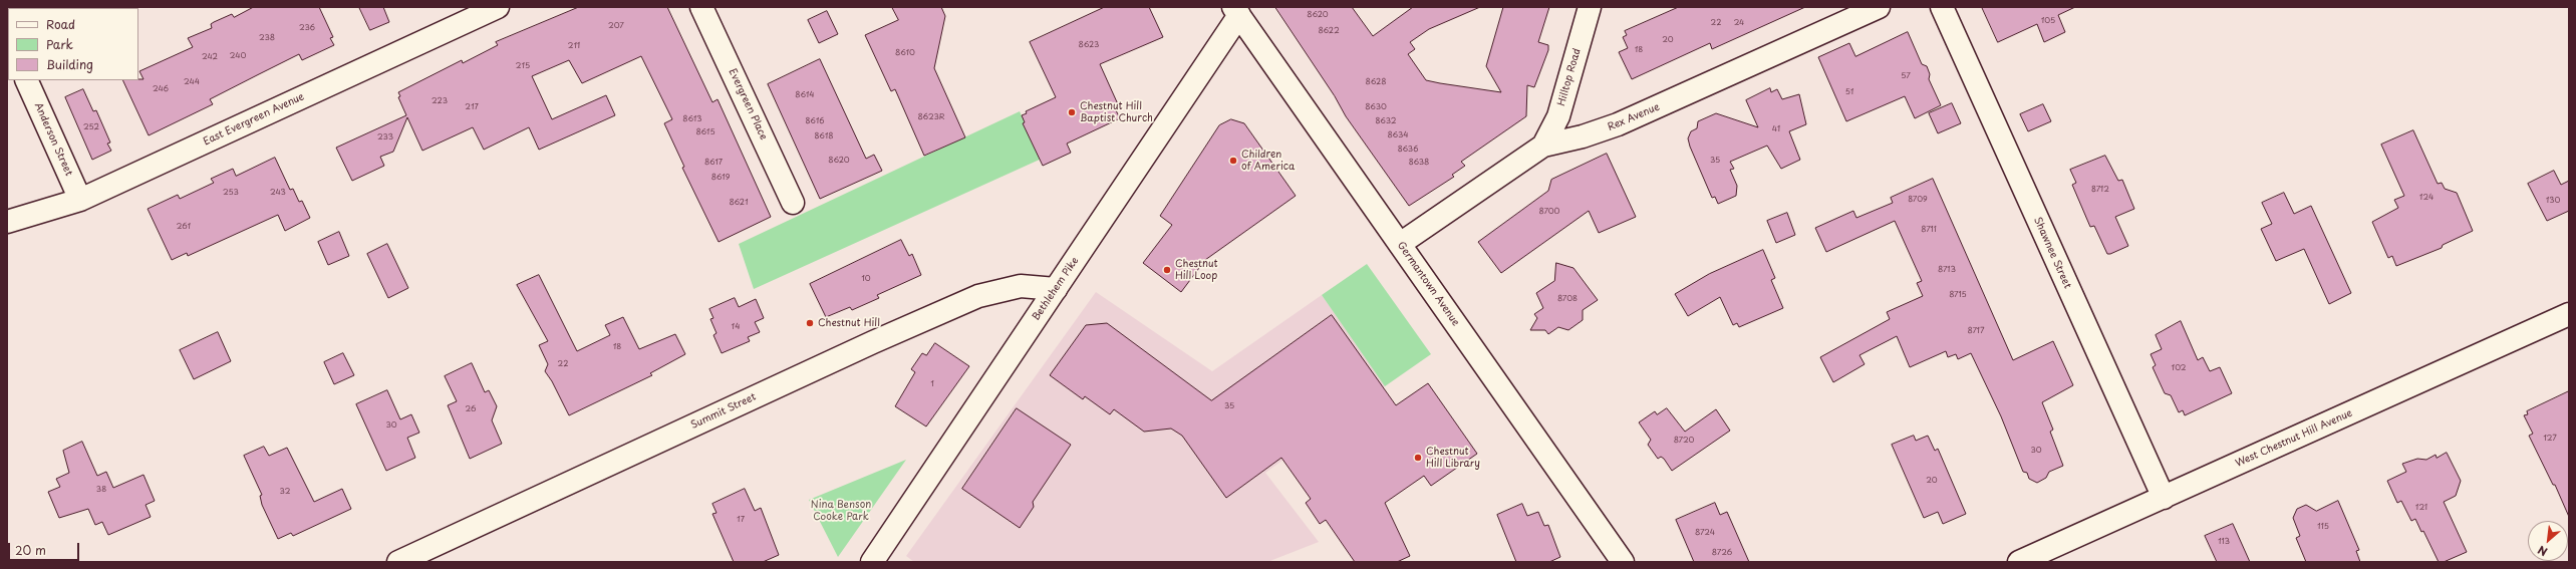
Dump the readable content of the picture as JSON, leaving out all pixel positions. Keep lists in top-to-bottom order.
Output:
{
  "streets": {
    "street": [
      "Hilltop Road",
      "Evergreen Place",
      "Rex Avenue",
      "East Evergreen Avenue",
      "Anderson Street",
      "Shawnee Street",
      "Germantown Avenue",
      "Bethlehem Pike",
      "Summit Street",
      "West Chestnut Hill Avenue"
    ]
  },
  "crossings": [
    ["Hilltop Road", "Rex Avenue"],
    ["Rex Avenue", "Germantown Avenue"],
    ["East Evergreen Avenue", "Anderson Street"],
    ["Shawnee Street", "West Chestnut Hill Avenue"],
    ["Germantown Avenue", "Bethlehem Pike"],
    ["Bethlehem Pike", "Summit Street"]
  ],
  "parks": ["Nina Benson Cooke Park"],
  "places": [
    "Chestnut Hill Baptist Church",
    "Children of America",
    "Chestnut Hill Loop",
    "Chestnut Hill",
    "Chestnut Hill Library"
  ],
  "house_numbers": [
    "8620",
    "105",
    "22",
    "24",
    "207",
    "236",
    "8622",
    "238",
    "20",
    "8623",
    "211",
    "18",
    "8610",
    "240",
    "242",
    "215",
    "57",
    "244",
    "8628",
    "246",
    "51",
    "8614",
    "223",
    "217",
    "8630",
    "8623R",
    "8613",
    "8616",
    "8632",
    "252",
    "41",
    "8615",
    "8634",
    "8618",
    "233",
    "8636",
    "8620",
    "35",
    "8617",
    "8638",
    "8619",
    "8712",
    "253",
    "243",
    "124",
    "8709",
    "130",
    "8621",
    "8700",
    "261",
    "8711",
    "8713",
    "10",
    "8715",
    "8708",
    "14",
    "8717",
    "18",
    "22",
    "102",
    "1",
    "35",
    "26",
    "30",
    "127",
    "8720",
    "30",
    "20",
    "38",
    "32",
    "121",
    "17",
    "115",
    "8724",
    "113",
    "8726"
  ],
  "legend": ["Road", "Park", "Building"],
  "scale_bar": "20 m",
  "north": "bottom left"
}
